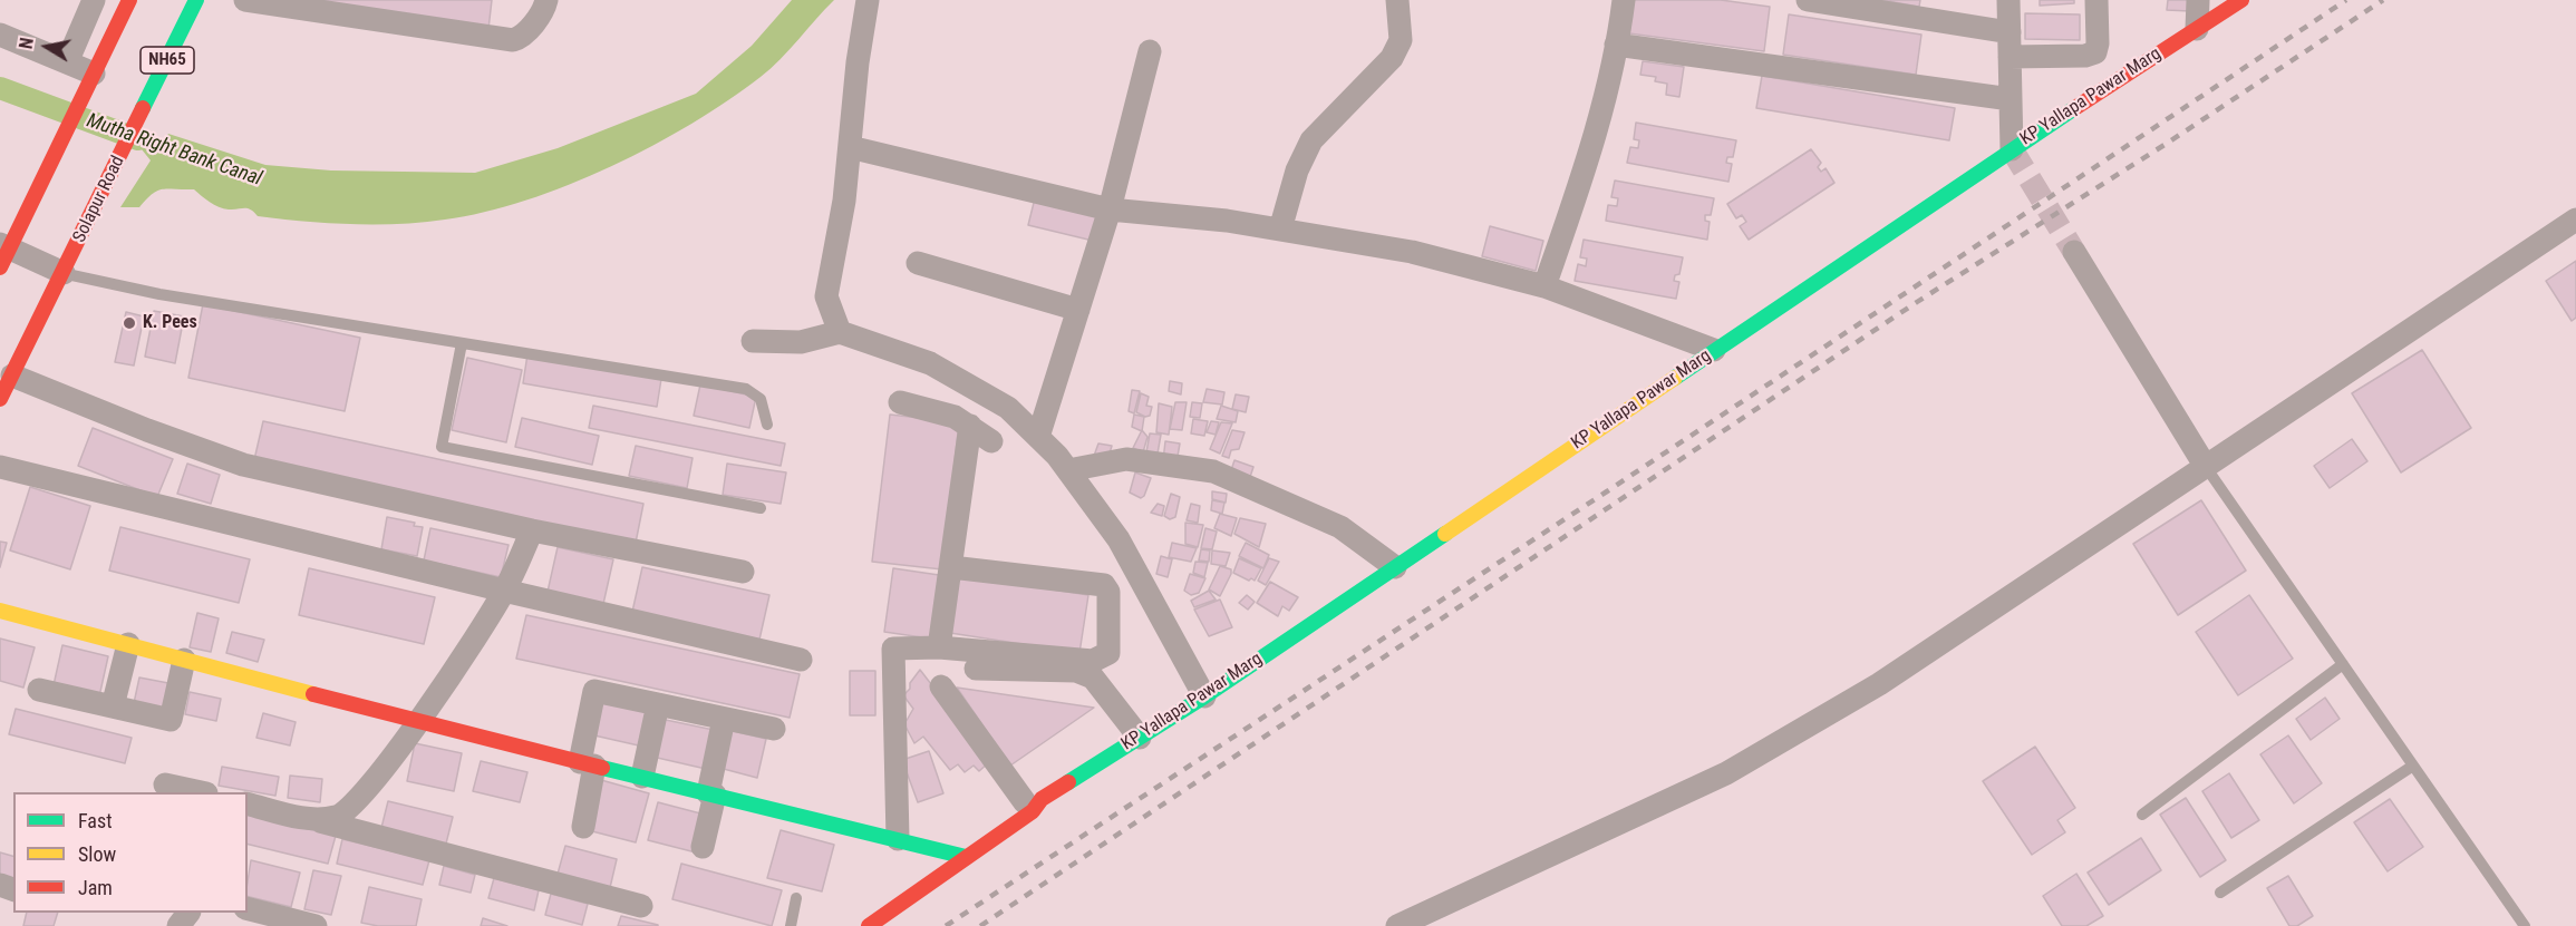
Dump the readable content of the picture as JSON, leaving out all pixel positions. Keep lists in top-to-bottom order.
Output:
{
  "streets": {
    "main road": ["NH65", "KP Yallapa Pawar Marg", "Solapur Road"]
  },
  "water": ["Mutha Right Bank Canal"],
  "places": ["K. Pees"],
  "legend": ["Fast", "Slow", "Jam"],
  "north": "left"
}
